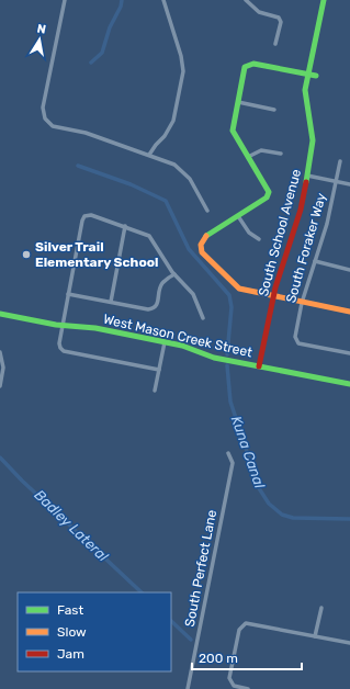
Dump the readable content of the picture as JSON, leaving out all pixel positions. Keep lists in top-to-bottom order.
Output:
{
  "streets": {
    "street": [
      "South School Avenue",
      "South Foraker Way",
      "West Mason Creek Street",
      "South Perfect Lane"
    ]
  },
  "crossings": [
    ["South School Avenue", "West Mason Creek Street"]
  ],
  "water": ["Kuna Canal", "Badley Lateral"],
  "places": ["Silver Trail Elementary School"],
  "legend": ["Fast", "Slow", "Jam"],
  "scale_bar": "200 m",
  "north": "top"
}
